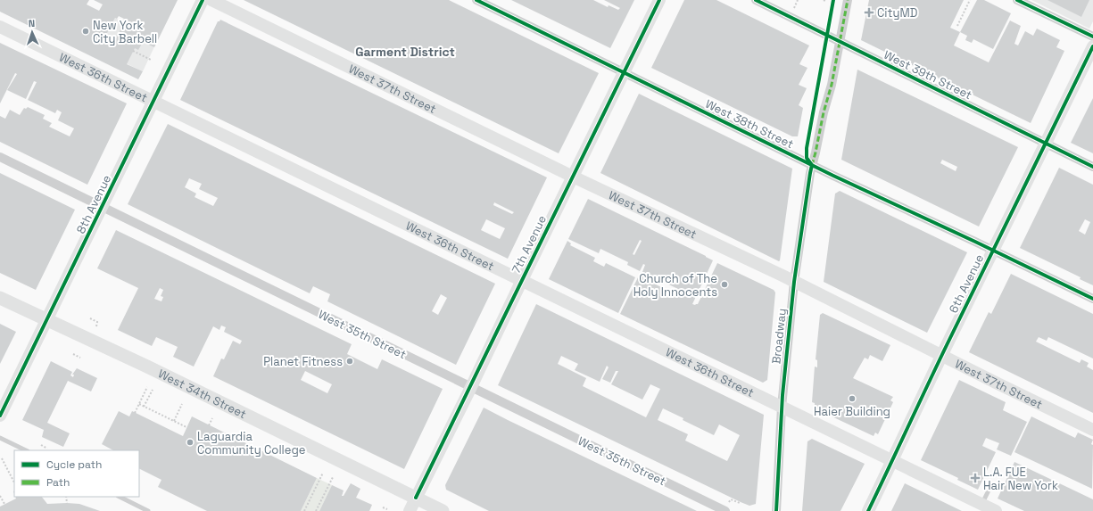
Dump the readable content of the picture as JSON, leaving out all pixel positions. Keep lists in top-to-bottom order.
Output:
{
  "streets": {
    "main road": [
      "West 36th Street",
      "West 37th Street",
      "8th Avenue",
      "7th Avenue",
      "6th Avenue",
      "West 34th Street"
    ],
    "street": [
      "West 39th Street",
      "West 38th Street",
      "West 35th Street",
      "Broadway"
    ]
  },
  "crossings": [
    ["West 39th Street", "6th Avenue"],
    ["West 39th Street", "Broadway"],
    ["West 36th Street", "8th Avenue"],
    ["West 36th Street", "7th Avenue"],
    ["West 36th Street", "6th Avenue"],
    ["West 36th Street", "Broadway"],
    ["West 37th Street", "7th Avenue"],
    ["West 37th Street", "6th Avenue"],
    ["West 37th Street", "Broadway"],
    ["West 38th Street", "7th Avenue"],
    ["West 38th Street", "6th Avenue"],
    ["West 38th Street", "Broadway"],
    ["8th Avenue", "West 35th Street"],
    ["8th Avenue", "West 34th Street"],
    ["7th Avenue", "West 35th Street"],
    ["7th Avenue", "West 34th Street"]
  ],
  "districts": ["Garment District"],
  "places": {
    "health": ["CityMD", "L.A. FUE Hair New York"],
    "other": [
      "New York City Barbell",
      "Church of The Holy Innocents",
      "Planet Fitness",
      "Haier Building",
      "Laguardia Community College"
    ]
  },
  "legend": ["Cycle path", "Path"],
  "north": "top"
}
